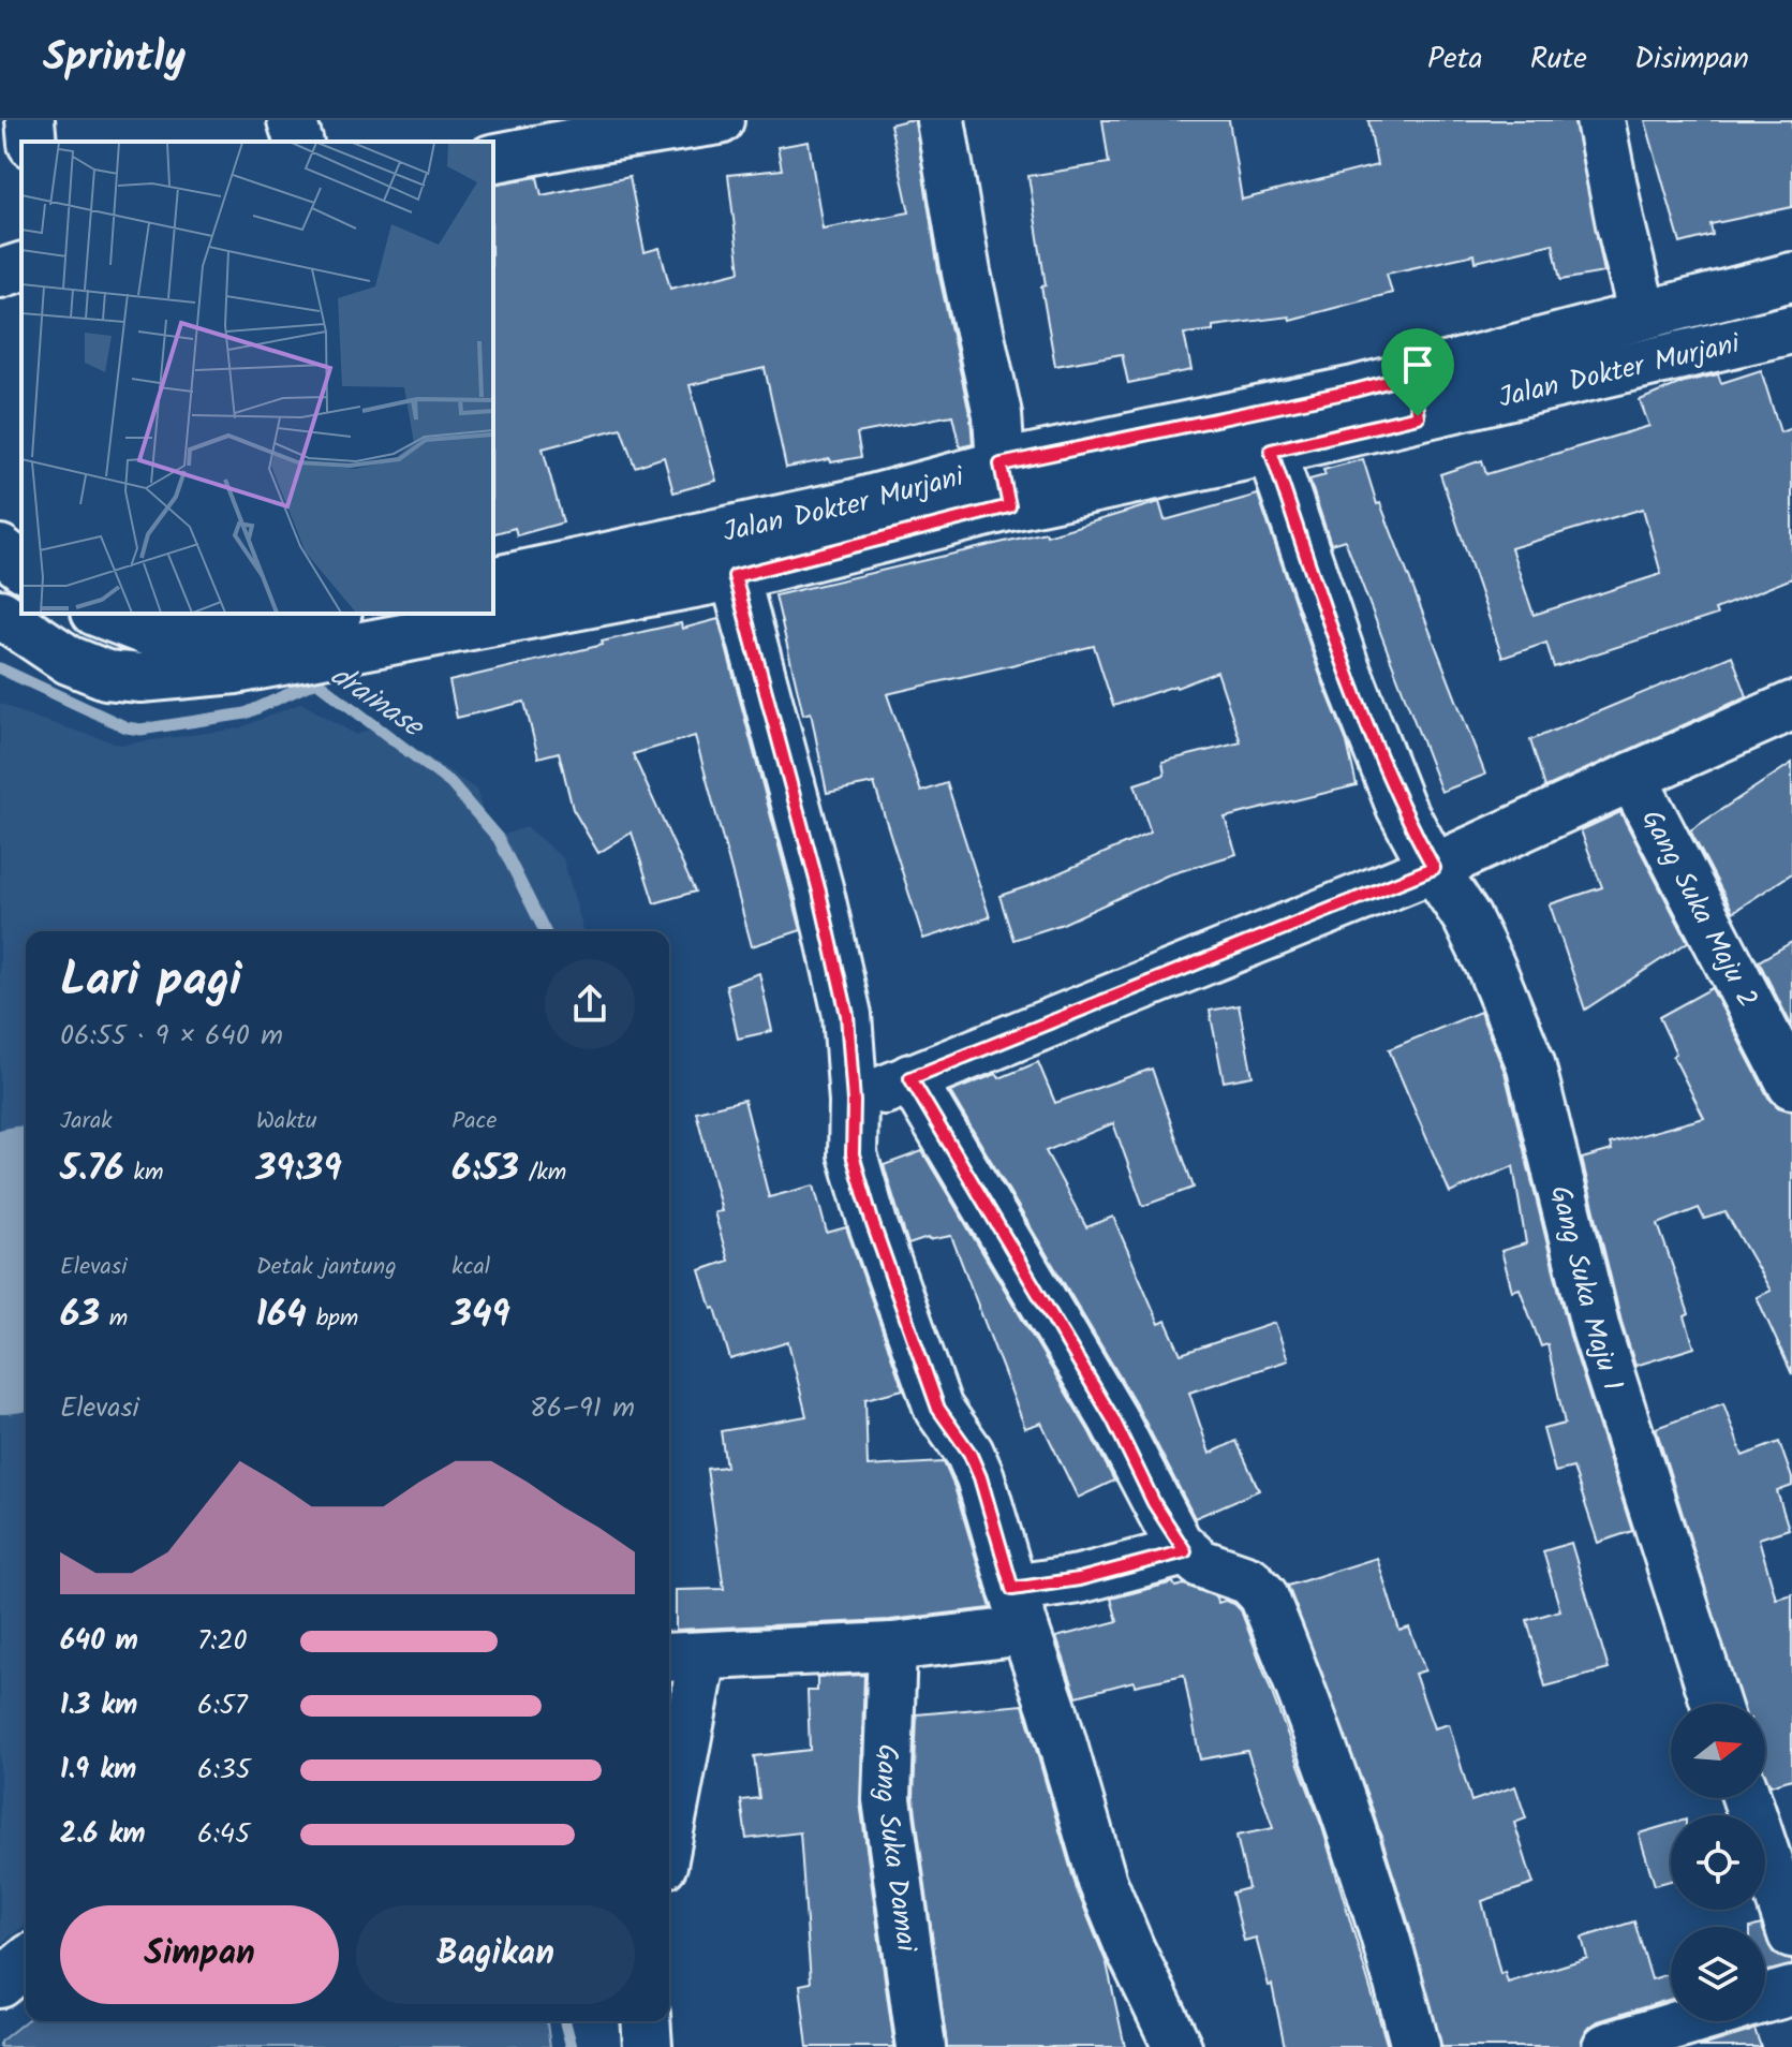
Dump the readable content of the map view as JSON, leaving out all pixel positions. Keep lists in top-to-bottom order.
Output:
{
  "streets": {
    "street": [
      "Jalan Dokter Murjani",
      "Gang Suka Maju 2",
      "Gang Suka Maju 1",
      "Gang Suka Damai"
    ]
  },
  "crossings": [
    ["Jalan Dokter Murjani", "Gang Suka Maju 1"]
  ],
  "water": ["drainase"],
  "north": "right",
  "page": {
    "header": "Sprintly",
    "nav": ["Peta", "Rute", "Disimpan"],
    "heading": ["Lari pagi", "06:55 · 9 × 640 m"],
    "stats": [
      ["Jarak", "5.76 km"],
      ["Waktu", "39:39"],
      ["Pace", "6:53 /km"],
      ["Elevasi", "63 m"],
      ["Detak jantung", "164 bpm"],
      ["kcal", "349"]
    ],
    "chart": ["Elevasi", "86–91 m"],
    "list": [
      {
        "name": "640 m",
        "note": "7:20"
      },
      {
        "name": "1.3 km",
        "note": "6:57"
      },
      {
        "name": "1.9 km",
        "note": "6:35"
      },
      {
        "name": "2.6 km",
        "note": "6:45"
      }
    ],
    "buttons": ["Simpan", "Bagikan"]
  }
}
